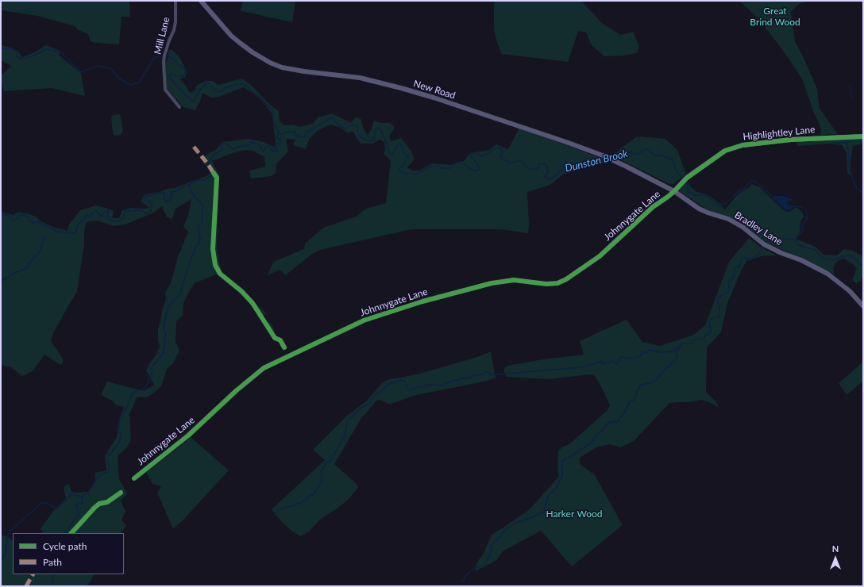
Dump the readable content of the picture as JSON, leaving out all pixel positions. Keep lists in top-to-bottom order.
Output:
{
  "streets": {
    "main road": ["New Road", "Highlightley Lane", "Bradley Lane"],
    "street": ["Mill Lane", "Johnnygate Lane"]
  },
  "crossings": [
    ["New Road", "Highlightley Lane"],
    ["New Road", "Johnnygate Lane"],
    ["New Road", "Bradley Lane"],
    ["Highlightley Lane", "Johnnygate Lane"],
    ["Highlightley Lane", "Bradley Lane"],
    ["Johnnygate Lane", "Bradley Lane"]
  ],
  "water": ["Dunston Brook"],
  "parks": ["Great Brind Wood", "Harker Wood"],
  "legend": ["Cycle path", "Path"],
  "north": "top"
}
